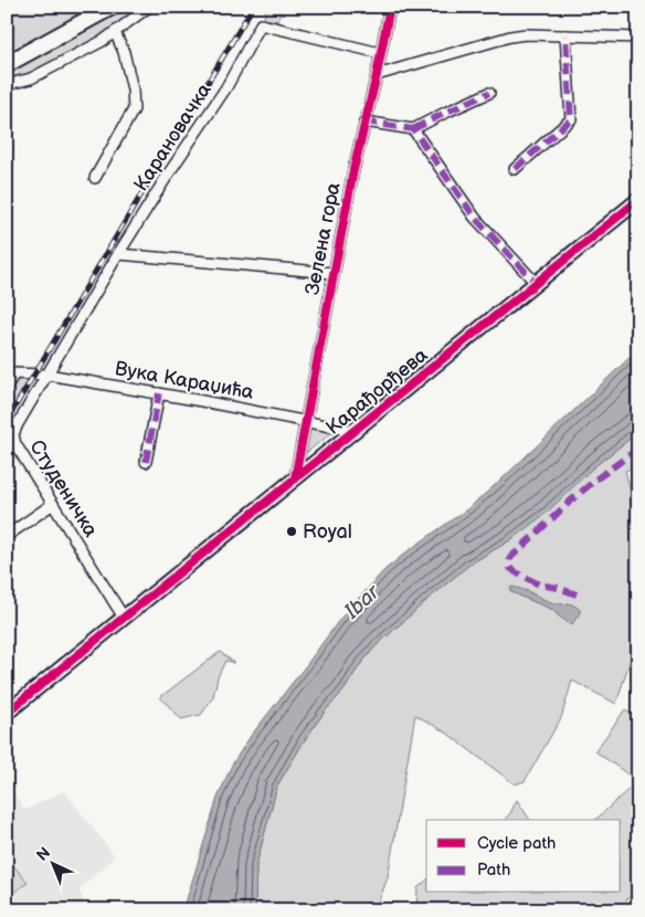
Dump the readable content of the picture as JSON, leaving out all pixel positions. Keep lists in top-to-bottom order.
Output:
{
  "streets": {
    "street": [
      "Карановачка",
      "Зелена гора",
      "Вука Караџића",
      "Карађорђева",
      "Студеничка"
    ]
  },
  "crossings": [
    ["Карановачка", "Зелена гора"],
    ["Карановачка", "Вука Караџића"],
    ["Карановачка", "Студеничка"],
    ["Зелена гора", "Вука Караџића"],
    ["Зелена гора", "Карађорђева"],
    ["Вука Караџића", "Карађорђева"],
    ["Вука Караџића", "Студеничка"],
    ["Карађорђева", "Студеничка"]
  ],
  "water": ["Ibar"],
  "places": ["Royal"],
  "legend": ["Cycle path", "Path"],
  "north": "top left"
}
